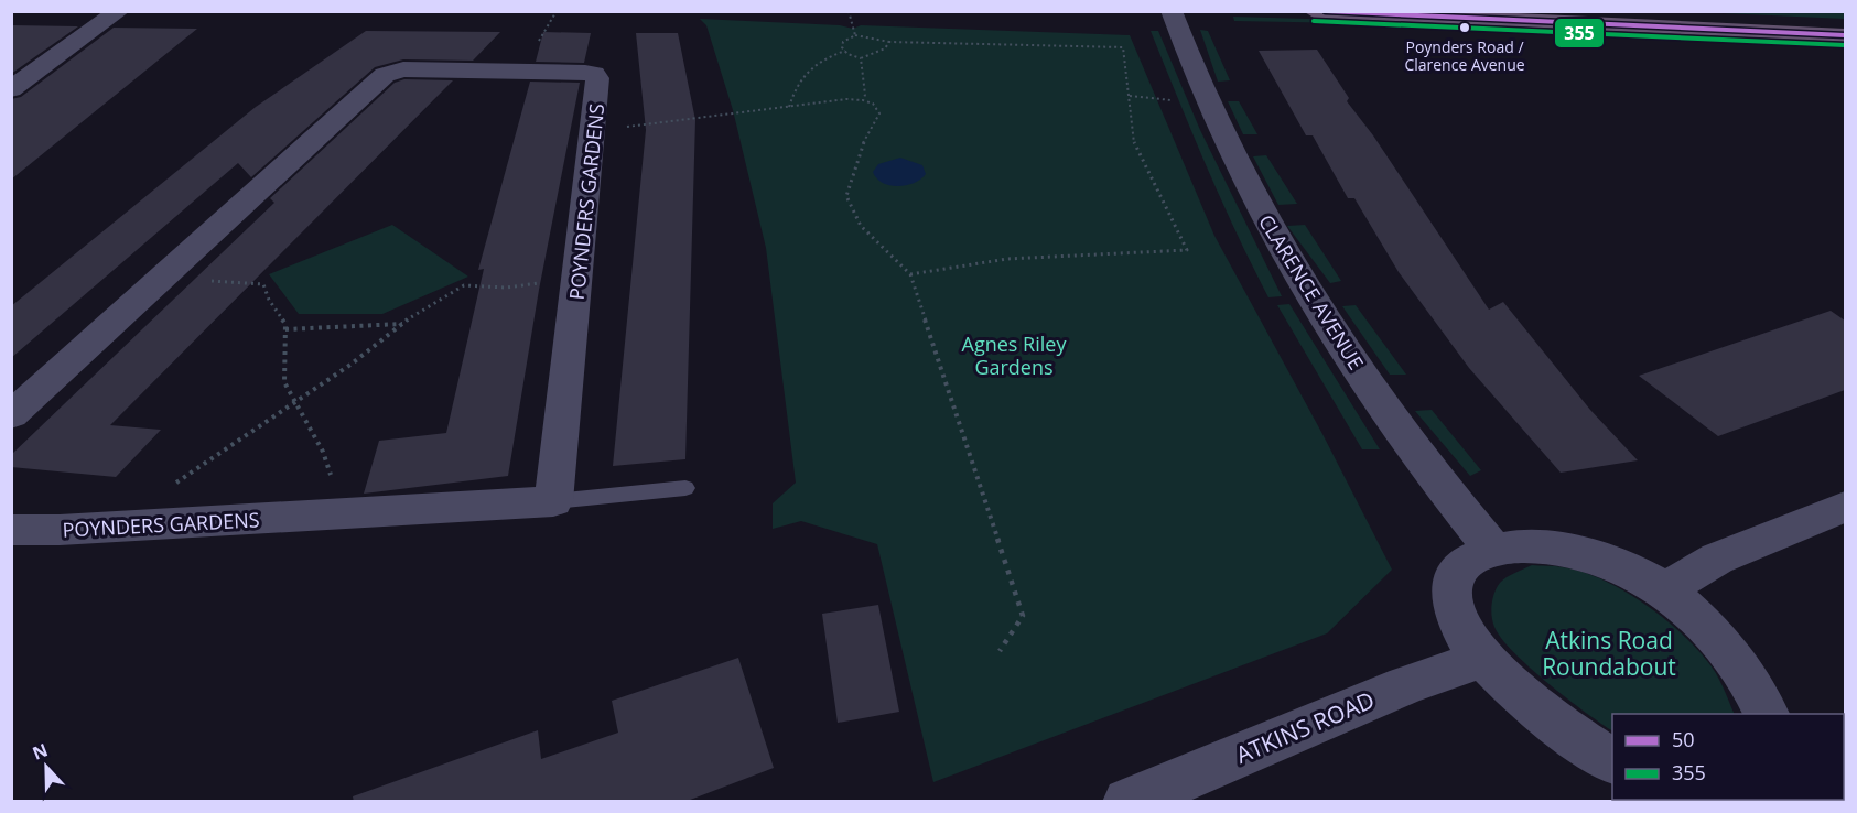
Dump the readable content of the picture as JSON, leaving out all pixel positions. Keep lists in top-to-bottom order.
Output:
{
  "streets": {
    "street": ["POYNDERS GARDENS", "CLARENCE AVENUE", "ATKINS ROAD"]
  },
  "parks": ["Agnes Riley Gardens", "Atkins Road Roundabout"],
  "places": ["Poynders Road / Clarence Avenue"],
  "lines": ["transit line 50", "transit line 355"],
  "legend": ["50", "355"],
  "north": "top"
}
